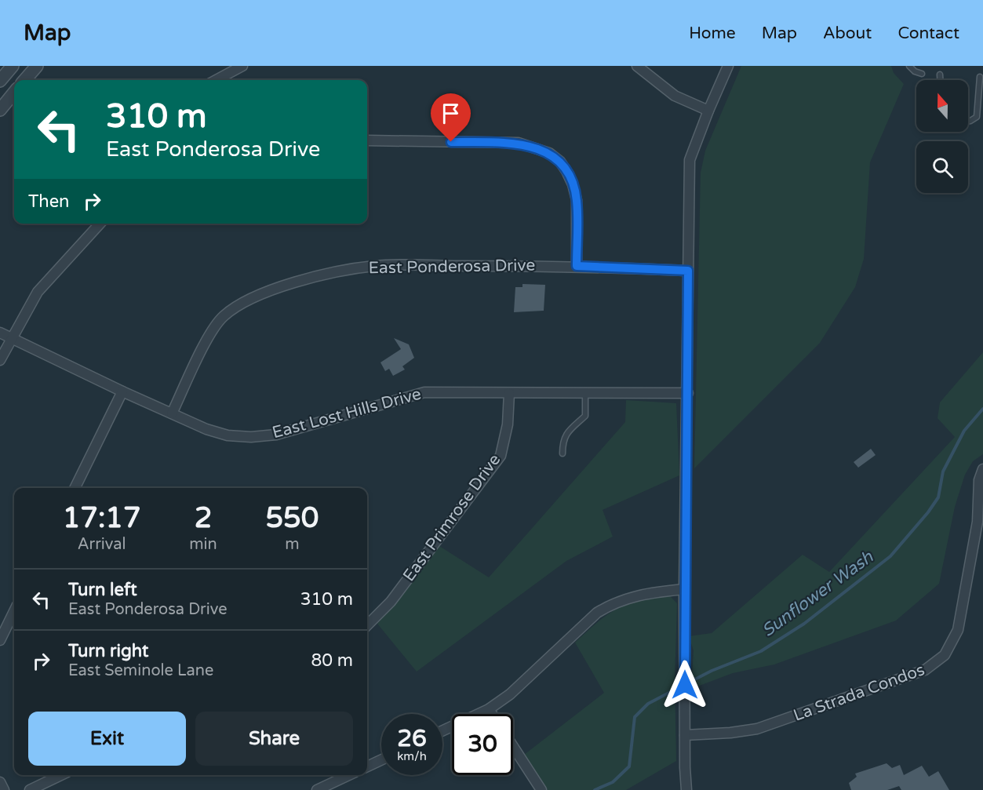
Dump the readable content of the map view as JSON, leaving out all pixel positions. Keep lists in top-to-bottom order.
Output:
{
  "streets": {
    "street": [
      "East Ponderosa Drive",
      "East Lost Hills Drive",
      "East Primrose Drive",
      "La Strada Condos"
    ]
  },
  "crossings": [
    ["East Ponderosa Drive", "East Lost Hills Drive"],
    ["East Lost Hills Drive", "East Primrose Drive"]
  ],
  "water": ["Sunflower Wash"],
  "north": "top",
  "page": {
    "header": "Map",
    "nav": [
      "Home",
      "Map",
      "About",
      "Contact"
    ],
    "turn": ["310 m", "East Ponderosa Drive"],
    "then": "Then",
    "eta": [
      "17:17",
      "Arrival",
      "2",
      "min",
      "550",
      "m"
    ],
    "list": [
      {
        "name": "Turn left",
        "note": "East Ponderosa Drive",
        "value": "310 m"
      },
      {
        "name": "Turn right",
        "note": "East Seminole Lane",
        "value": "80 m"
      }
    ],
    "buttons": ["Exit", "Share"],
    "speed": "26 km/h",
    "limit": "30"
  }
}
